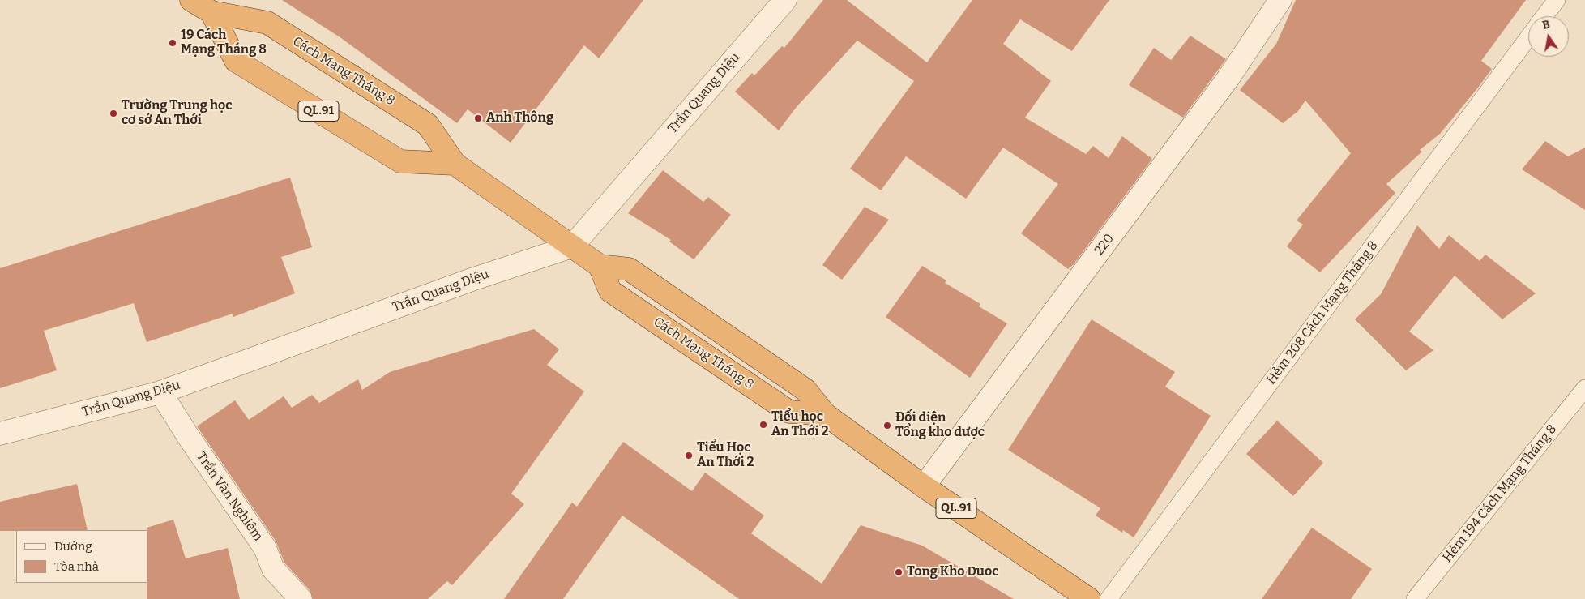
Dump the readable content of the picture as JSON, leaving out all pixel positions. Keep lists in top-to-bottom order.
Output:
{
  "streets": {
    "highway": ["Cách Mạng Tháng 8", "QL.91"],
    "street": ["Trần Quang Diệu", "220", "Trần Văn Nghiêm"],
    "lane": ["Hẻm 208 Cách Mạng Tháng 8", "Hẻm 194 Cách Mạng Tháng 8"]
  },
  "crossings": [
    ["Cách Mạng Tháng 8", "Trần Quang Diệu"],
    ["Cách Mạng Tháng 8", "QL.91"],
    ["Cách Mạng Tháng 8", "220"],
    ["Trần Quang Diệu", "Trần Văn Nghiêm"]
  ],
  "places": [
    "19 Cách Mạng Tháng 8",
    "Trường Trung học cơ sở An Thới",
    "Anh Thông",
    "Tiểu học An Thới 2",
    "Đối diện Tổng kho dược",
    "Tiểu Học An Thới 2",
    "Tong Kho Duoc"
  ],
  "legend": ["Đường", "Tòa nhà"],
  "north": "top"
}
